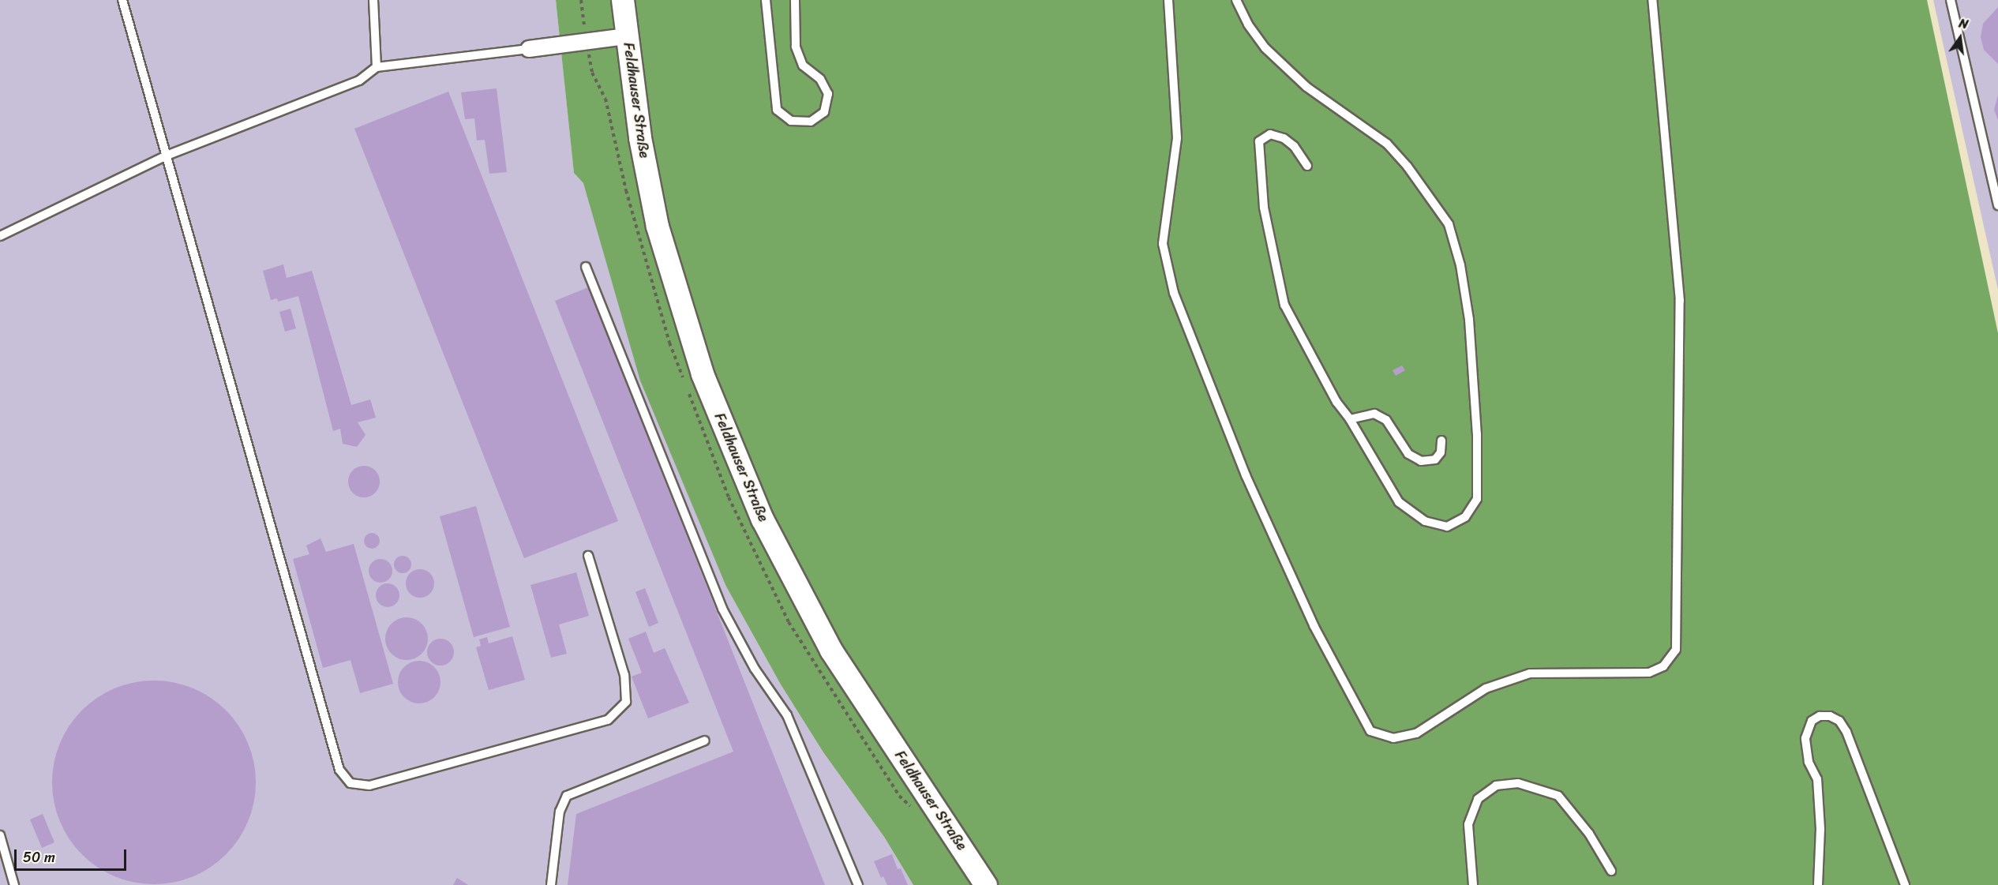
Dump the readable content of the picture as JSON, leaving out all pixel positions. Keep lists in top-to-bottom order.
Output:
{
  "streets": {
    "street": ["Feldhauser Straße"]
  },
  "scale_bar": "50 m",
  "north": "top"
}
